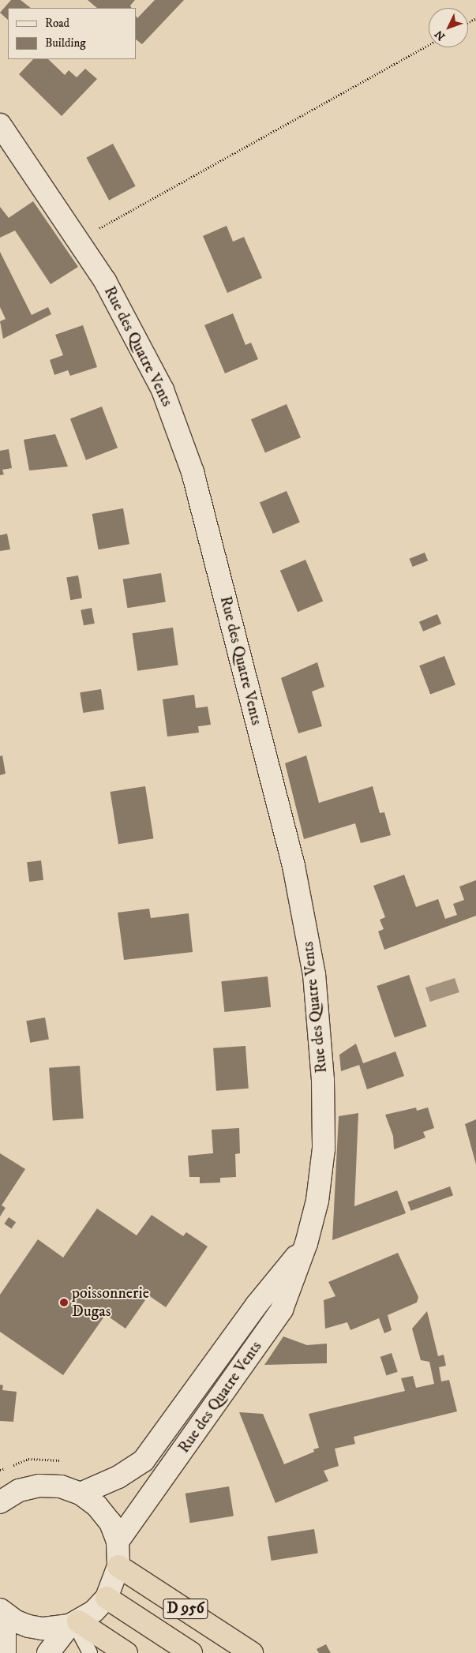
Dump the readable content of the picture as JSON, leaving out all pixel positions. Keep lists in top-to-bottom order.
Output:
{
  "streets": {
    "highway": ["D 956"],
    "street": ["Rue des Quatre Vents"]
  },
  "places": ["poissonnerie Dugas"],
  "legend": ["Road", "Building"],
  "north": "bottom left"
}
